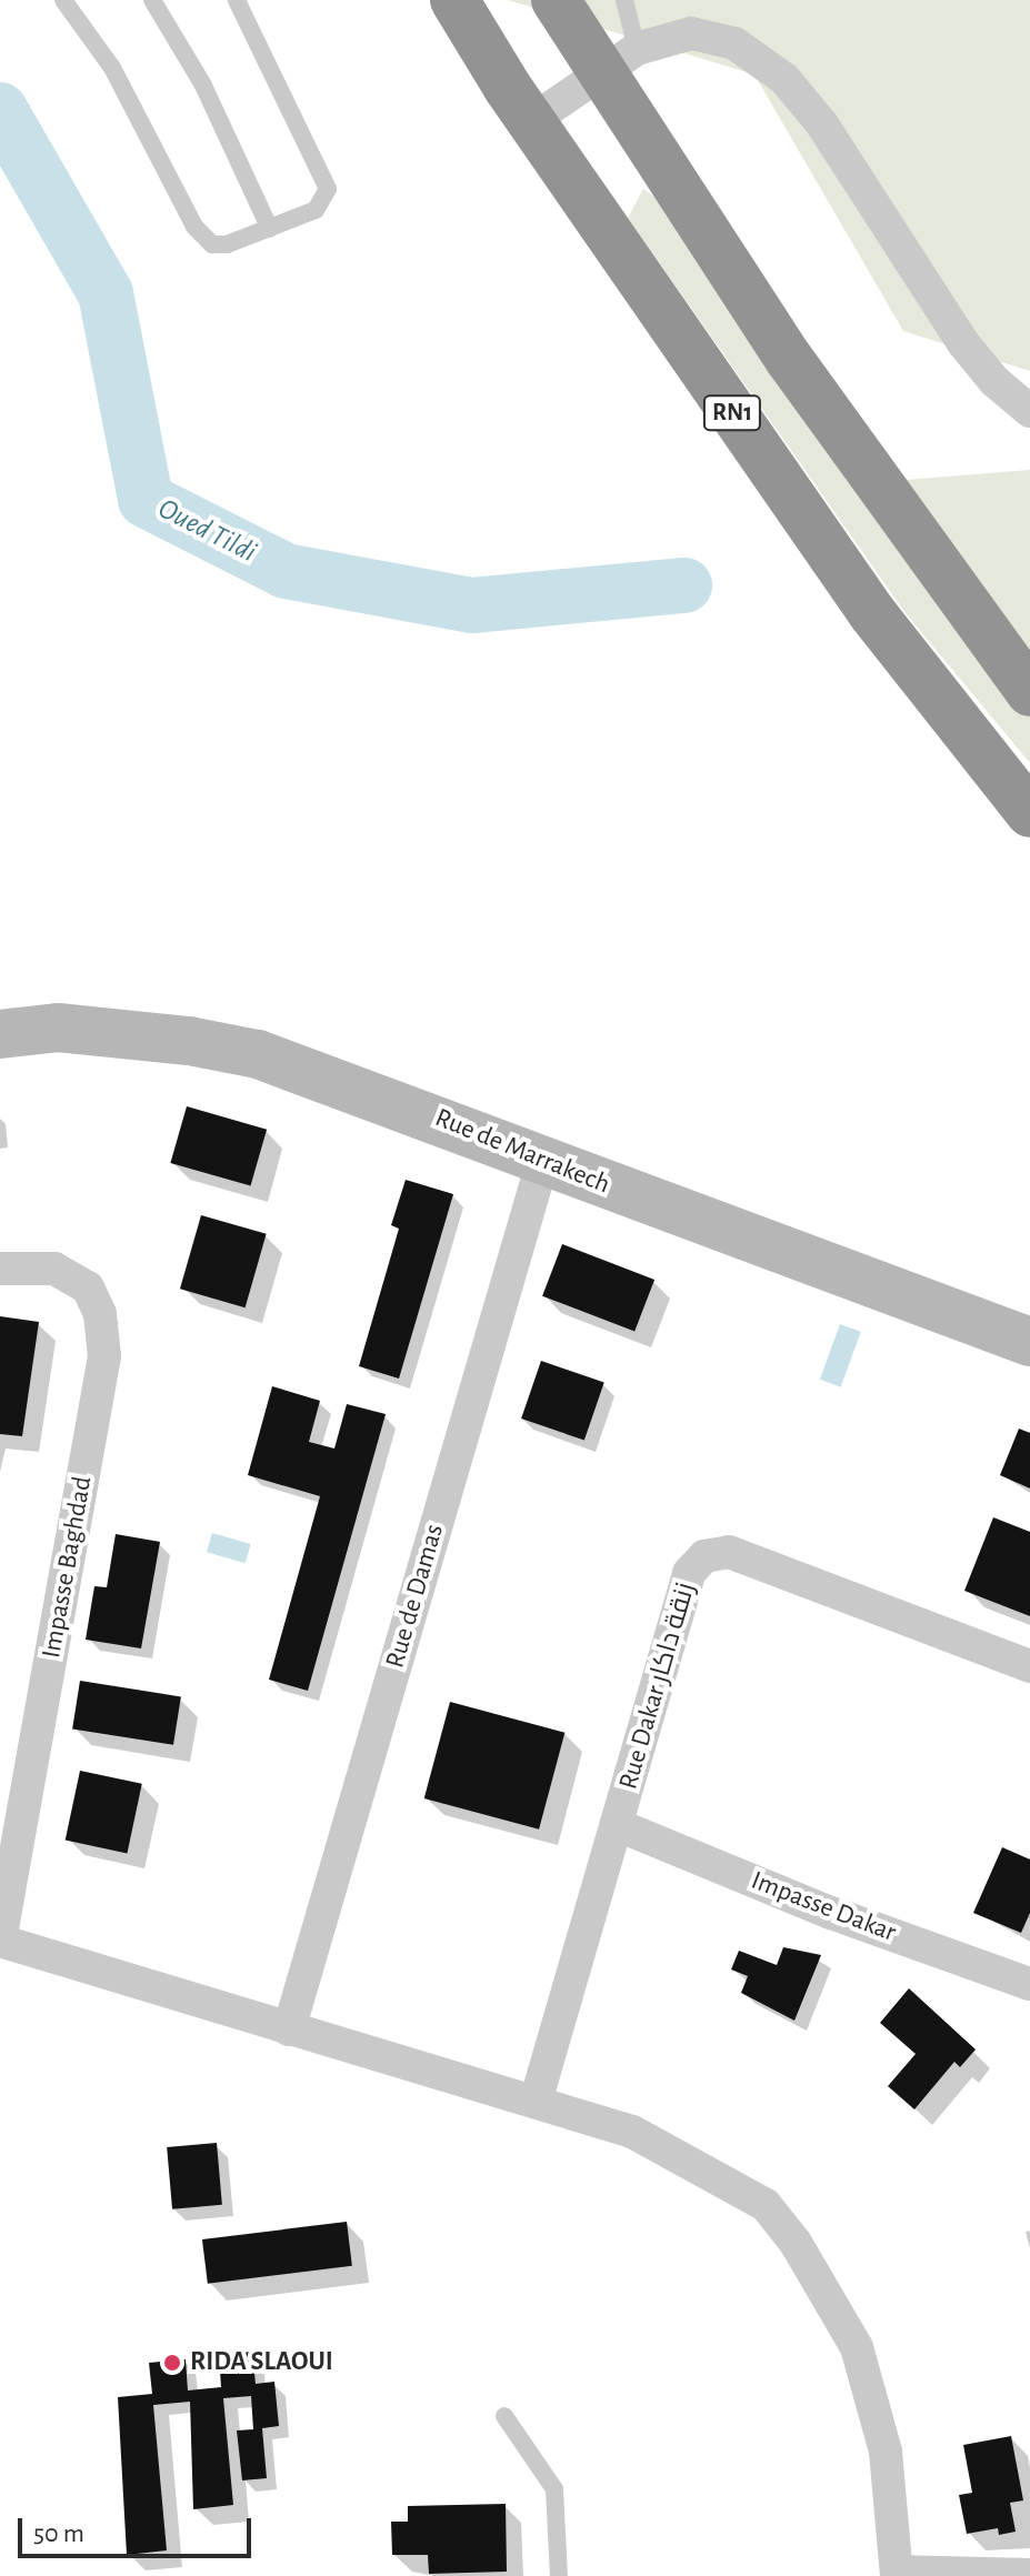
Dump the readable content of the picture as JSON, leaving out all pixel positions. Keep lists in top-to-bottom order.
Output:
{
  "streets": {
    "highway": ["RN1"],
    "street": [
      "Rue de Marrakech",
      "Impasse Baghdad",
      "Rue de Damas",
      "Rue Dakar زنقة داكار",
      "Impasse Dakar"
    ]
  },
  "crossings": [
    ["Rue de Marrakech", "Rue de Damas"],
    ["Rue Dakar زنقة داكار", "Impasse Dakar"]
  ],
  "water": ["Oued Tildi"],
  "places": ["RIDA SLAOUI"],
  "scale_bar": "50 m"
}
